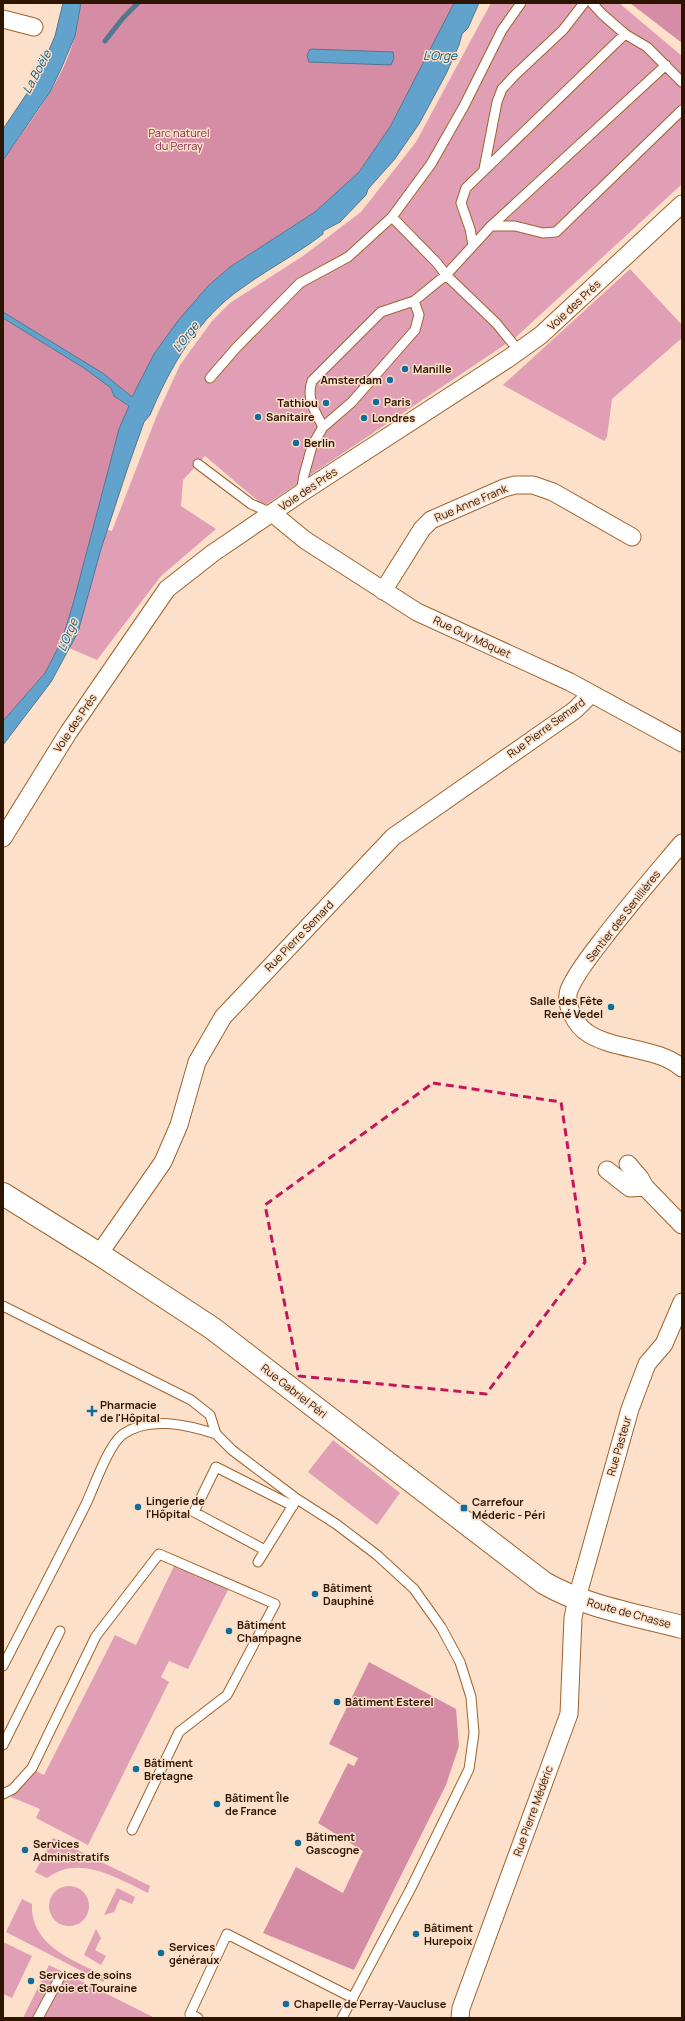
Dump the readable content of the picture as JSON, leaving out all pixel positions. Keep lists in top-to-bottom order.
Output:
{
  "streets": {
    "main road": ["Rue Gabriel Péri", "Route de Chasse"],
    "street": [
      "Voie des Prés",
      "Rue Anne Frank",
      "Rue Guy Môquet",
      "Rue Pierre Semard",
      "Sentier des Senillières",
      "Rue Pasteur",
      "Rue Pierre Médéric"
    ]
  },
  "crossings": [
    ["Voie des Prés", "Rue Guy Môquet"],
    ["Rue Anne Frank", "Rue Guy Môquet"],
    ["Rue Guy Môquet", "Rue Pierre Semard"],
    ["Rue Pierre Semard", "Rue Gabriel Péri"],
    ["Rue Gabriel Péri", "Rue Pasteur"],
    ["Rue Gabriel Péri", "Route de Chasse"],
    ["Rue Gabriel Péri", "Rue Pierre Médéric"],
    ["Rue Pasteur", "Route de Chasse"],
    ["Rue Pasteur", "Rue Pierre Médéric"],
    ["Route de Chasse", "Rue Pierre Médéric"]
  ],
  "water": ["L'Orge", "La Boële"],
  "parks": ["Parc naturel du Perray"],
  "places": {
    "other": [
      "Manille",
      "Amsterdam",
      "Paris",
      "Tathiou",
      "Sanitaire",
      "Londres",
      "Berlin",
      "Salle des Fête René Vedel",
      "Lingerie de l'Hôpital",
      "Bâtiment Dauphiné",
      "Bâtiment Champagne",
      "Bâtiment Esterel",
      "Bâtiment Bretagne",
      "Bâtiment Île de France",
      "Bâtiment Gascogne",
      "Services Administratifs",
      "Bâtiment Hurepoix",
      "Services généraux",
      "Services de soins Savoie et Touraine",
      "Chapelle de Perray-Vaucluse"
    ],
    "health": ["Pharmacie de l'Hôpital"],
    "transit": ["Carrefour Méderic - Péri"]
  }
}
